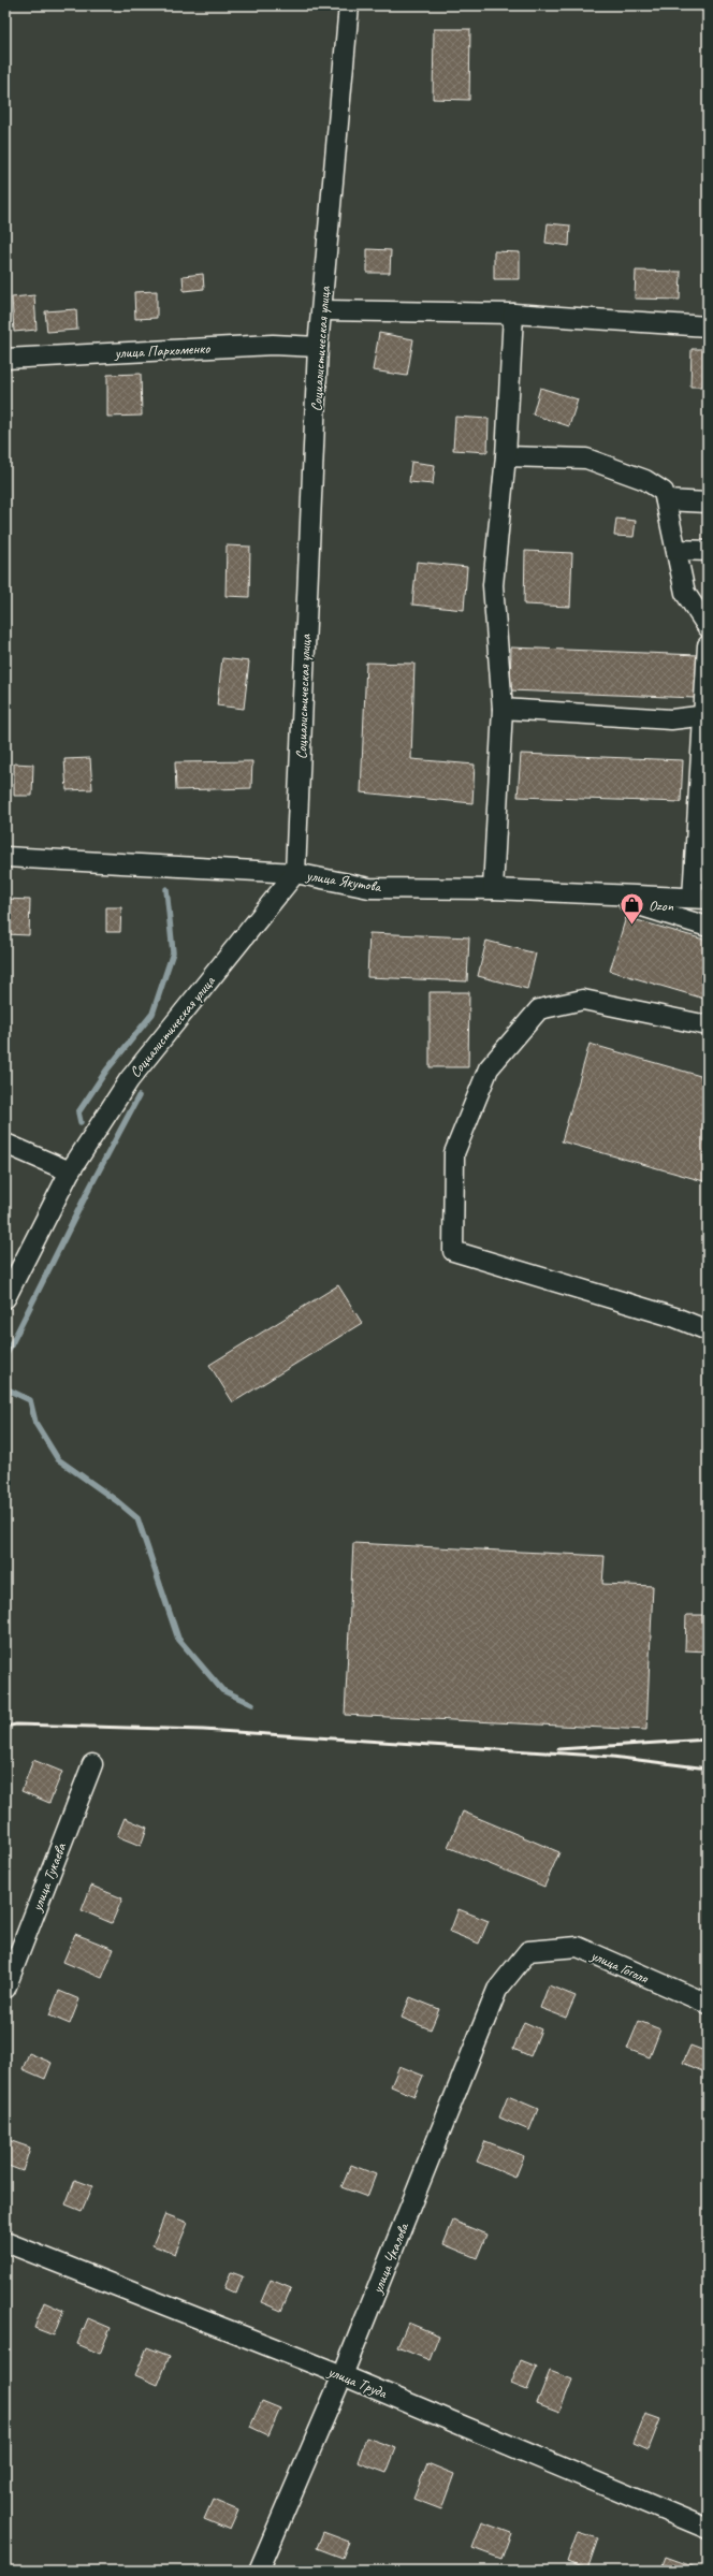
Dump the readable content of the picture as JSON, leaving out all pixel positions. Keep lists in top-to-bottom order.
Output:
{
  "streets": {
    "street": [
      "Социалистическая улица",
      "улица Пархоменко",
      "улица Якутова",
      "улица Тукаева",
      "улица Гоголя",
      "улица Чкалова",
      "улица Труда"
    ]
  },
  "crossings": [
    ["Социалистическая улица", "улица Пархоменко"],
    ["Социалистическая улица", "улица Якутова"],
    ["улица Гоголя", "улица Чкалова"],
    ["улица Чкалова", "улица Труда"]
  ],
  "places": {
    "shop": ["Ozon"]
  }
}
